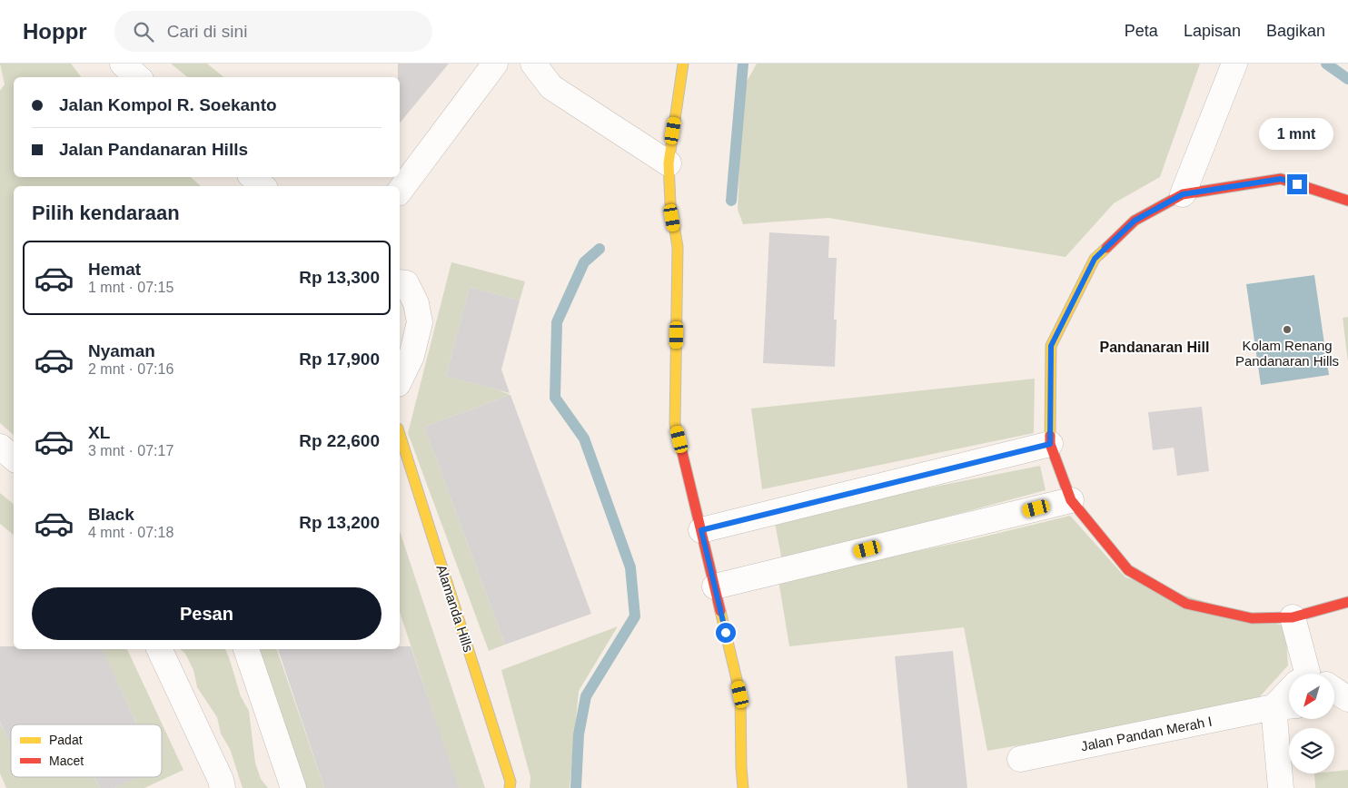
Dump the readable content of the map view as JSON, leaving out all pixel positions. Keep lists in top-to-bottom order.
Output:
{
  "streets": {
    "street": ["Alamanda Hills", "Jalan Pandan Merah I"]
  },
  "districts": ["Pandanaran Hill"],
  "places": ["Kolam Renang Pandanaran Hills"],
  "legend": ["Padat", "Macet"],
  "north": "bottom left",
  "page": {
    "header": "Hoppr",
    "search": "Cari di sini",
    "nav": ["Peta", "Lapisan", "Bagikan"],
    "banner": ["Jalan Kompol R. Soekanto", "Jalan Pandanaran Hills"],
    "bubble": "1 mnt",
    "heading": "Pilih kendaraan",
    "list": [
      {
        "name": "Hemat",
        "note": "1 mnt · 07:15",
        "value": "Rp 13,300"
      },
      {
        "name": "Nyaman",
        "note": "2 mnt · 07:16",
        "value": "Rp 17,900"
      },
      {
        "name": "XL",
        "note": "3 mnt · 07:17",
        "value": "Rp 22,600"
      },
      {
        "name": "Black",
        "note": "4 mnt · 07:18",
        "value": "Rp 13,200"
      }
    ],
    "buttons": "Pesan"
  }
}
